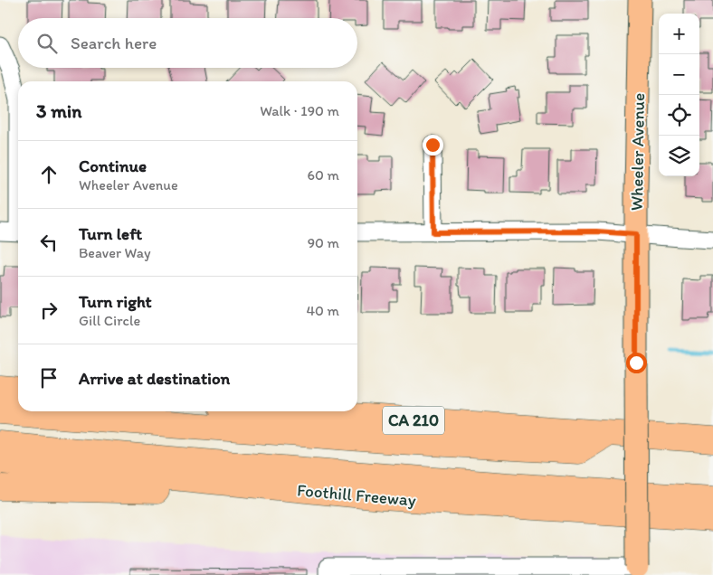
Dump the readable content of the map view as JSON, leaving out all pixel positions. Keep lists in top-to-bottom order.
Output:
{
  "streets": {
    "highway": ["CA 210", "Foothill Freeway"],
    "main road": ["Wheeler Avenue"]
  },
  "page": {
    "map_buttons": ["+", "−"],
    "search": "Search here",
    "heading": ["3 min", "Walk · 190 m"],
    "list": [
      ["Continue", "Wheeler Avenue", "60 m"],
      ["Turn left", "Beaver Way", "90 m"],
      ["Turn right", "Gill Circle", "40 m"],
      "Arrive at destination"
    ]
  }
}
